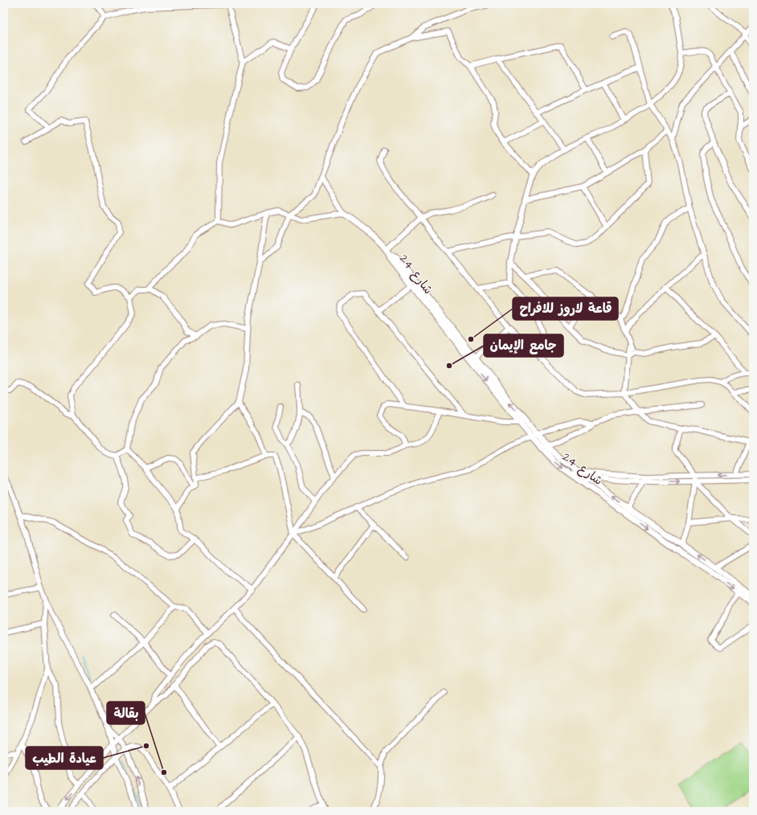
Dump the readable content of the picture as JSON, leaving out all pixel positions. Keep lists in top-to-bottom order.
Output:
{
  "streets": {
    "street": ["شارع 24"]
  },
  "places": [
    "قاعة لاروز للافراح",
    "جامع الإيمان",
    "عيادة الطيب",
    "بقالة"
  ]
}
